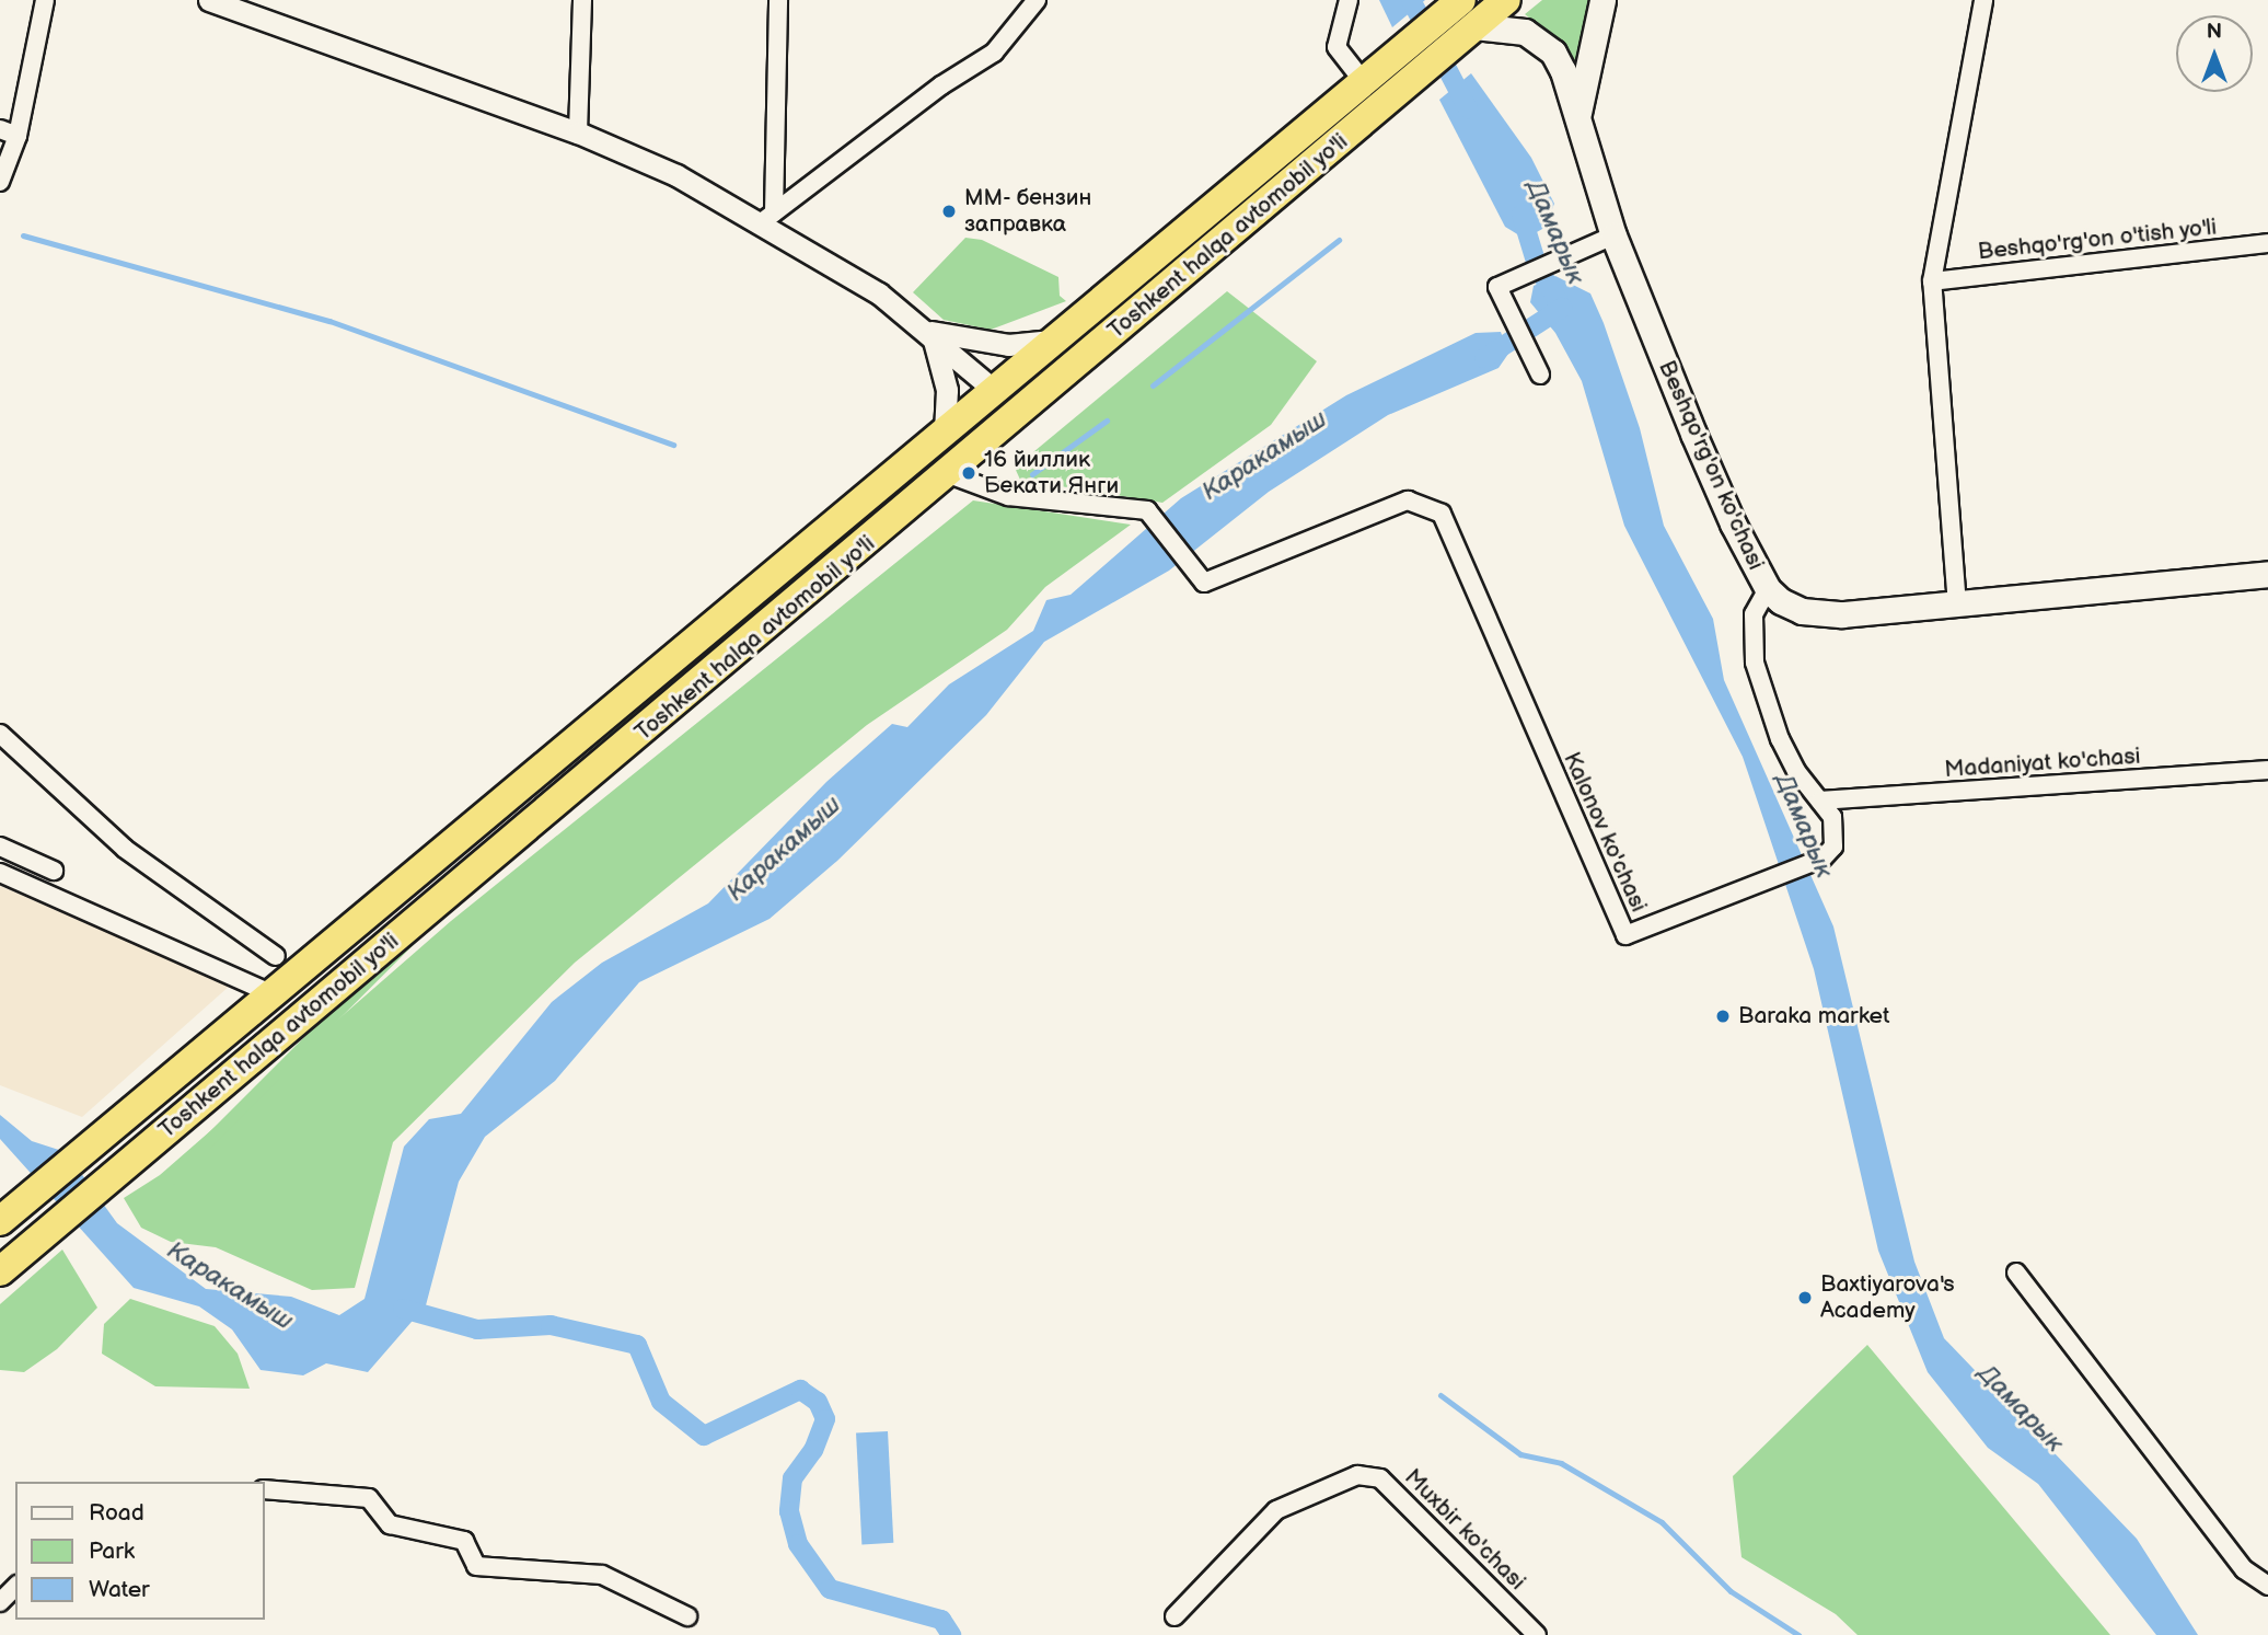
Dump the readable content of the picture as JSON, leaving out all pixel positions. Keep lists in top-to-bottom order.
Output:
{
  "streets": {
    "highway": ["Toshkent halqa avtomobil yo'li"],
    "main road": ["Beshqo'rg'on ko'chasi"],
    "street": [
      "Beshqo'rg'on o'tish yo'li",
      "Madaniyat ko'chasi",
      "Kalonov ko'chasi",
      "Muxbir ko'chasi"
    ]
  },
  "crossings": [
    ["Toshkent halqa avtomobil yo'li", "Beshqo'rg'on ko'chasi"],
    ["Toshkent halqa avtomobil yo'li", "Kalonov ko'chasi"],
    ["Beshqo'rg'on ko'chasi", "Kalonov ko'chasi"],
    ["Madaniyat ko'chasi", "Kalonov ko'chasi"]
  ],
  "water": ["Дамарык", "Каракамыш"],
  "places": [
    "ММ- бензин заправка",
    "16 йиллик Бекати Янги",
    "Baraka market",
    "Baxtiyarova's Academy"
  ],
  "legend": ["Road", "Park", "Water"],
  "north": "top"
}
